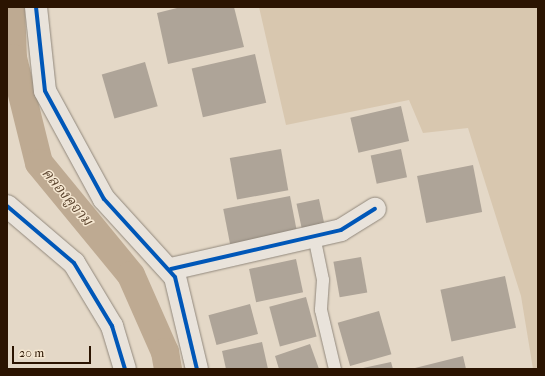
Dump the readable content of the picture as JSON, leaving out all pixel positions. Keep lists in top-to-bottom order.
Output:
{
  "water": ["คลองคูจาม"],
  "scale_bar": "20 m"
}
